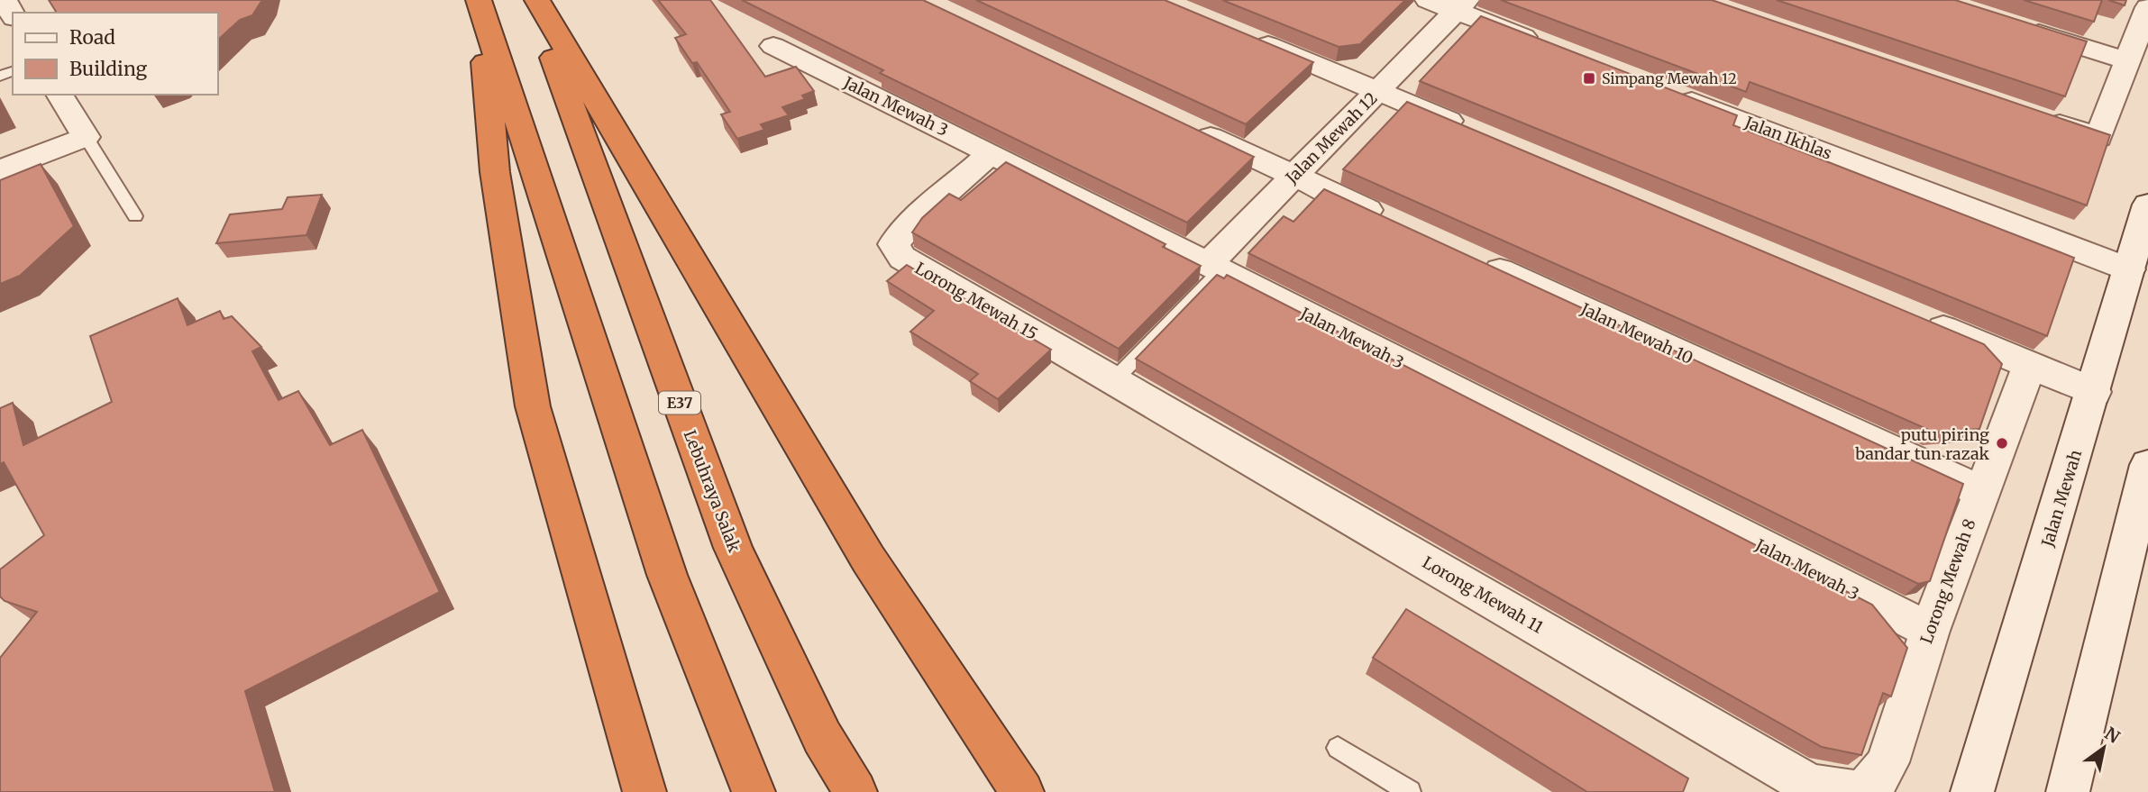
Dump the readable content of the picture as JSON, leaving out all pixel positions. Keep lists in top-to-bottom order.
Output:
{
  "streets": {
    "highway": ["E37", "Lebuhraya Salak"],
    "street": [
      "Jalan Mewah 3",
      "Jalan Mewah 12",
      "Jalan Ikhlas",
      "Lorong Mewah 15",
      "Jalan Mewah 10",
      "Jalan Mewah",
      "Lorong Mewah 8",
      "Lorong Mewah 11"
    ]
  },
  "crossings": [
    ["Jalan Mewah 3", "Jalan Mewah 12"],
    ["Jalan Mewah 3", "Lorong Mewah 15"],
    ["Jalan Mewah 3", "Lorong Mewah 8"],
    ["Jalan Ikhlas", "Jalan Mewah"],
    ["Lorong Mewah 15", "Lorong Mewah 11"],
    ["Jalan Mewah 10", "Lorong Mewah 8"]
  ],
  "places": {
    "transit": ["Simpang Mewah 12"],
    "other": ["putu piring bandar tun razak"]
  },
  "legend": ["Road", "Building"],
  "north": "top right"
}
